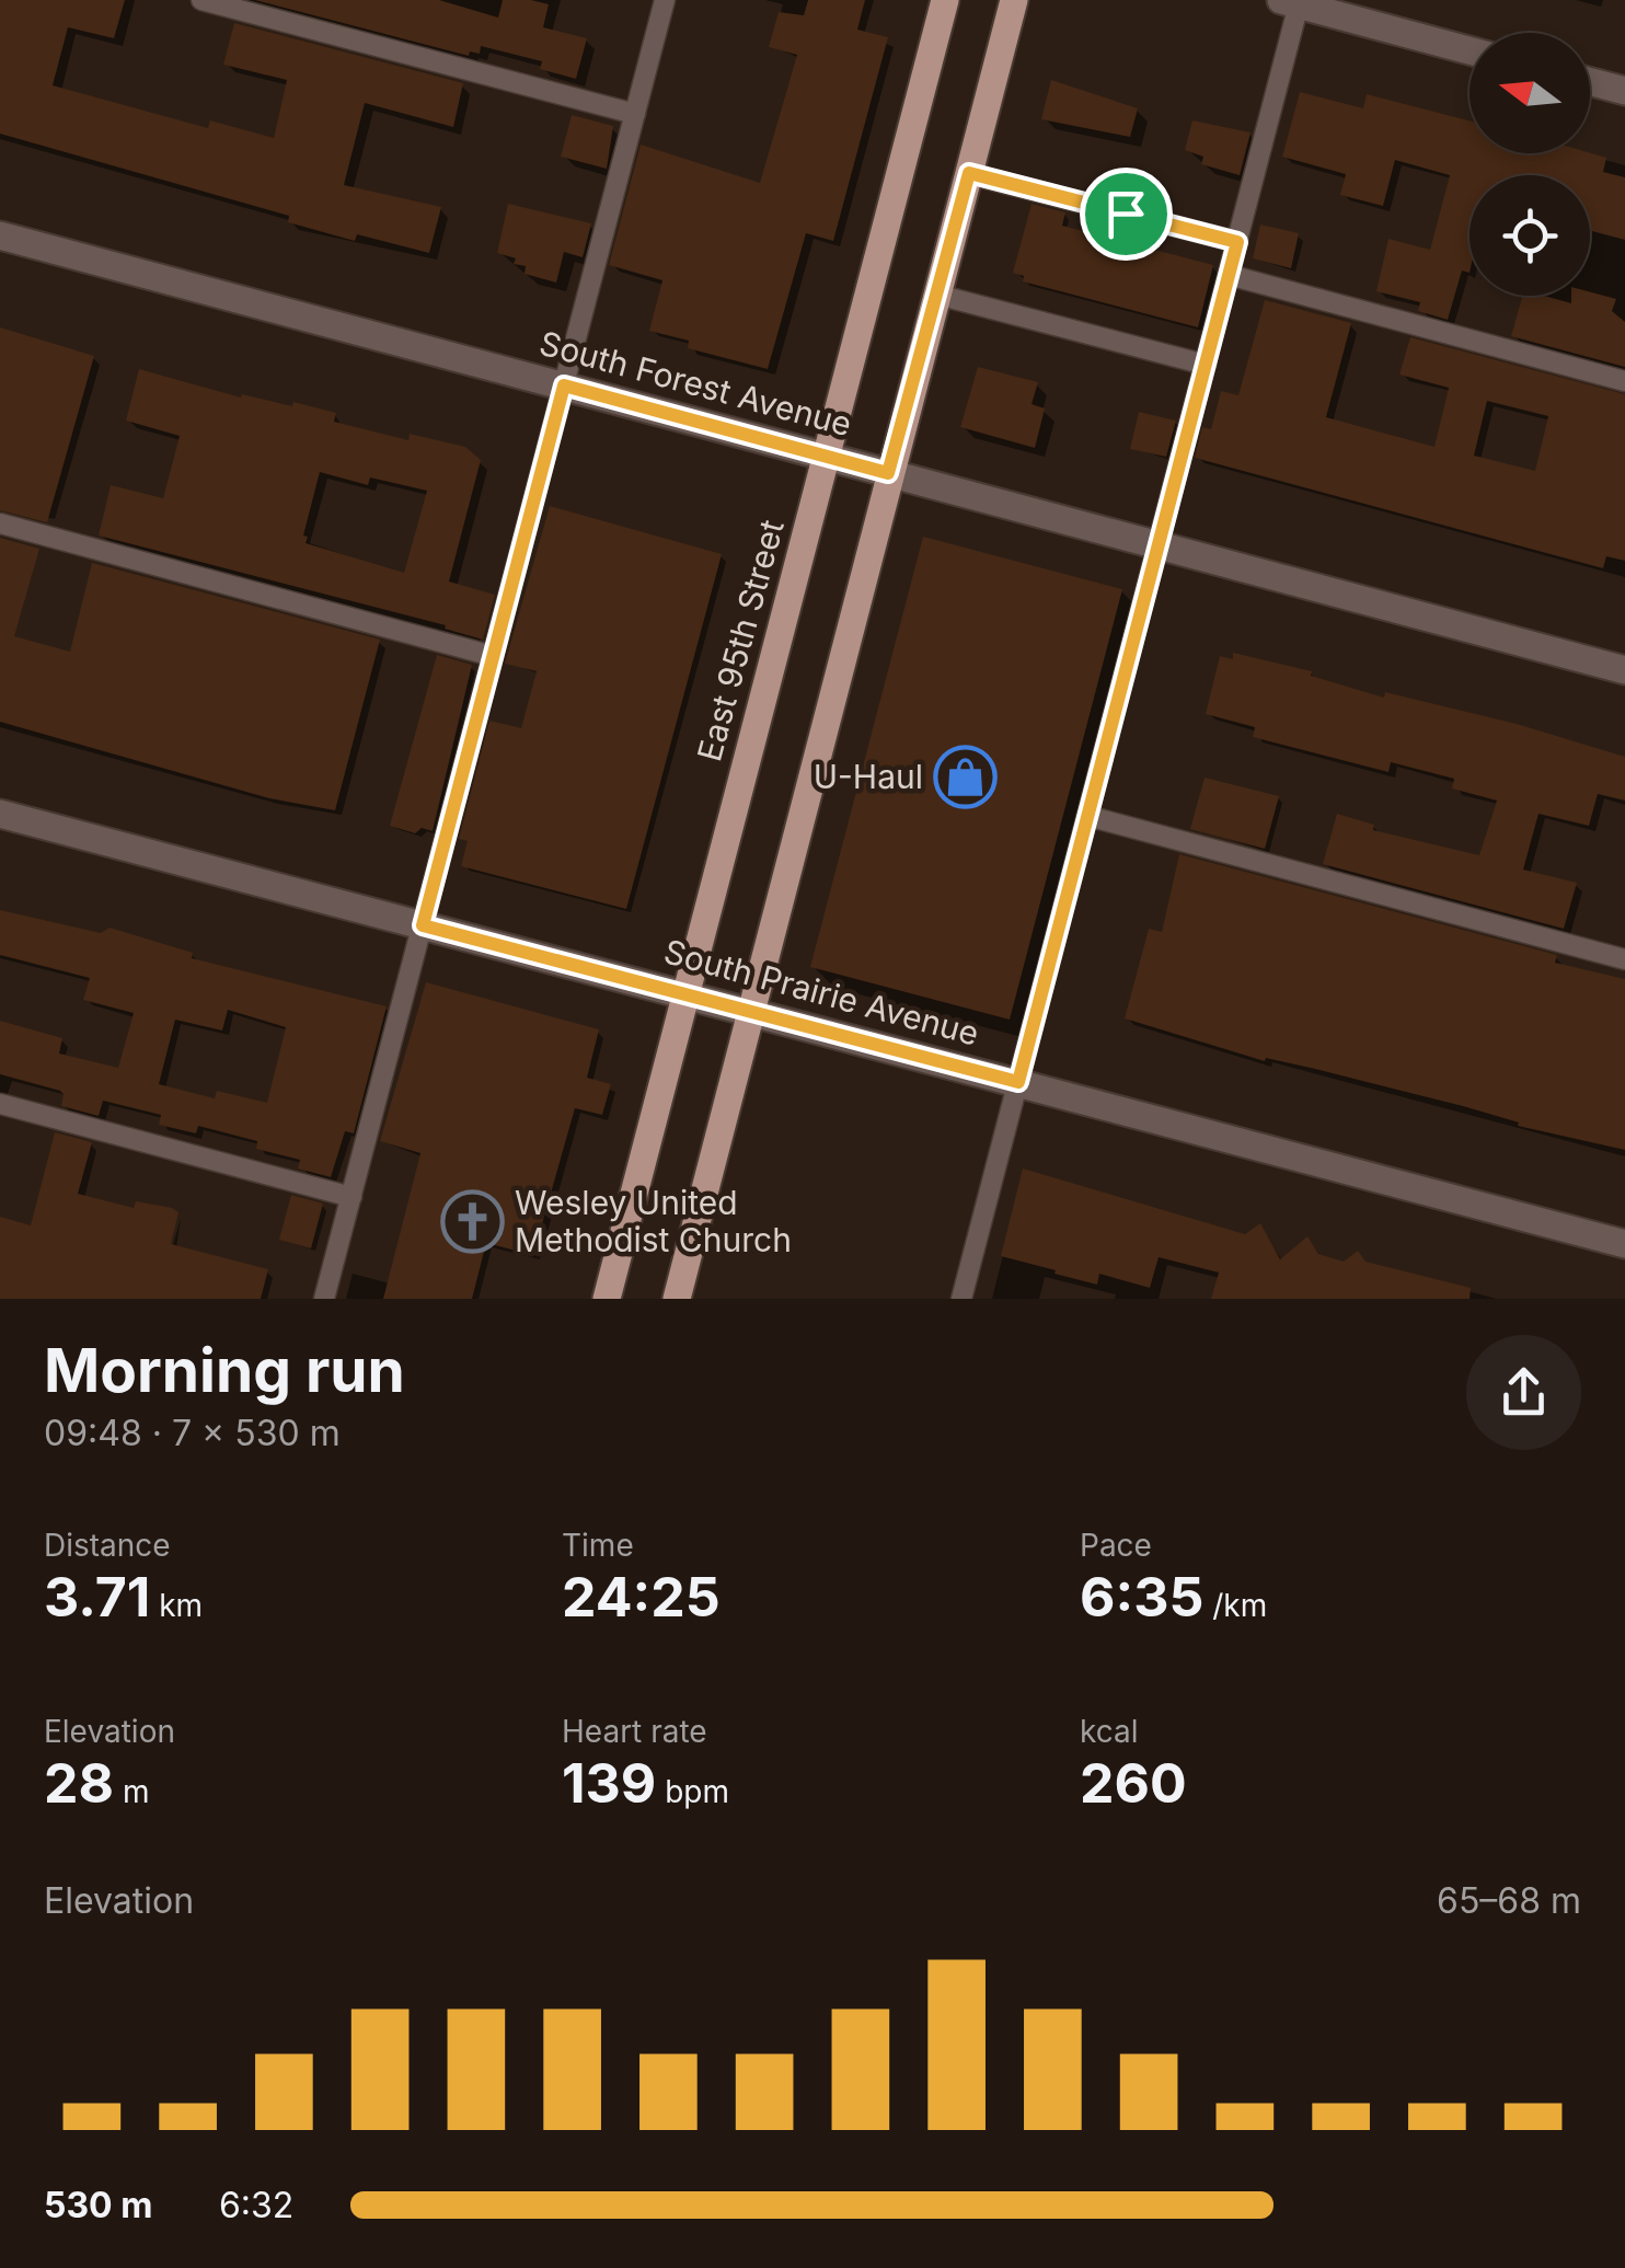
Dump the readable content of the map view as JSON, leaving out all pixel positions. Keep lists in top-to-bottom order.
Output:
{
  "streets": {
    "main road": ["East 95th Street"],
    "street": ["South Forest Avenue", "South Prairie Avenue"]
  },
  "crossings": [
    ["South Forest Avenue", "East 95th Street"],
    ["East 95th Street", "South Prairie Avenue"]
  ],
  "places": {
    "shop": ["U-Haul"],
    "church": ["Wesley United Methodist Church"]
  },
  "north": "left",
  "page": {
    "heading": ["Morning run", "09:48 · 7 × 530 m"],
    "stats": [
      ["Distance", "3.71 km"],
      ["Time", "24:25"],
      ["Pace", "6:35 /km"],
      ["Elevation", "28 m"],
      ["Heart rate", "139 bpm"],
      ["kcal", "260"]
    ],
    "chart": ["Elevation", "65–68 m"],
    "list": [
      {
        "name": "530 m",
        "note": "6:32"
      }
    ]
  }
}
